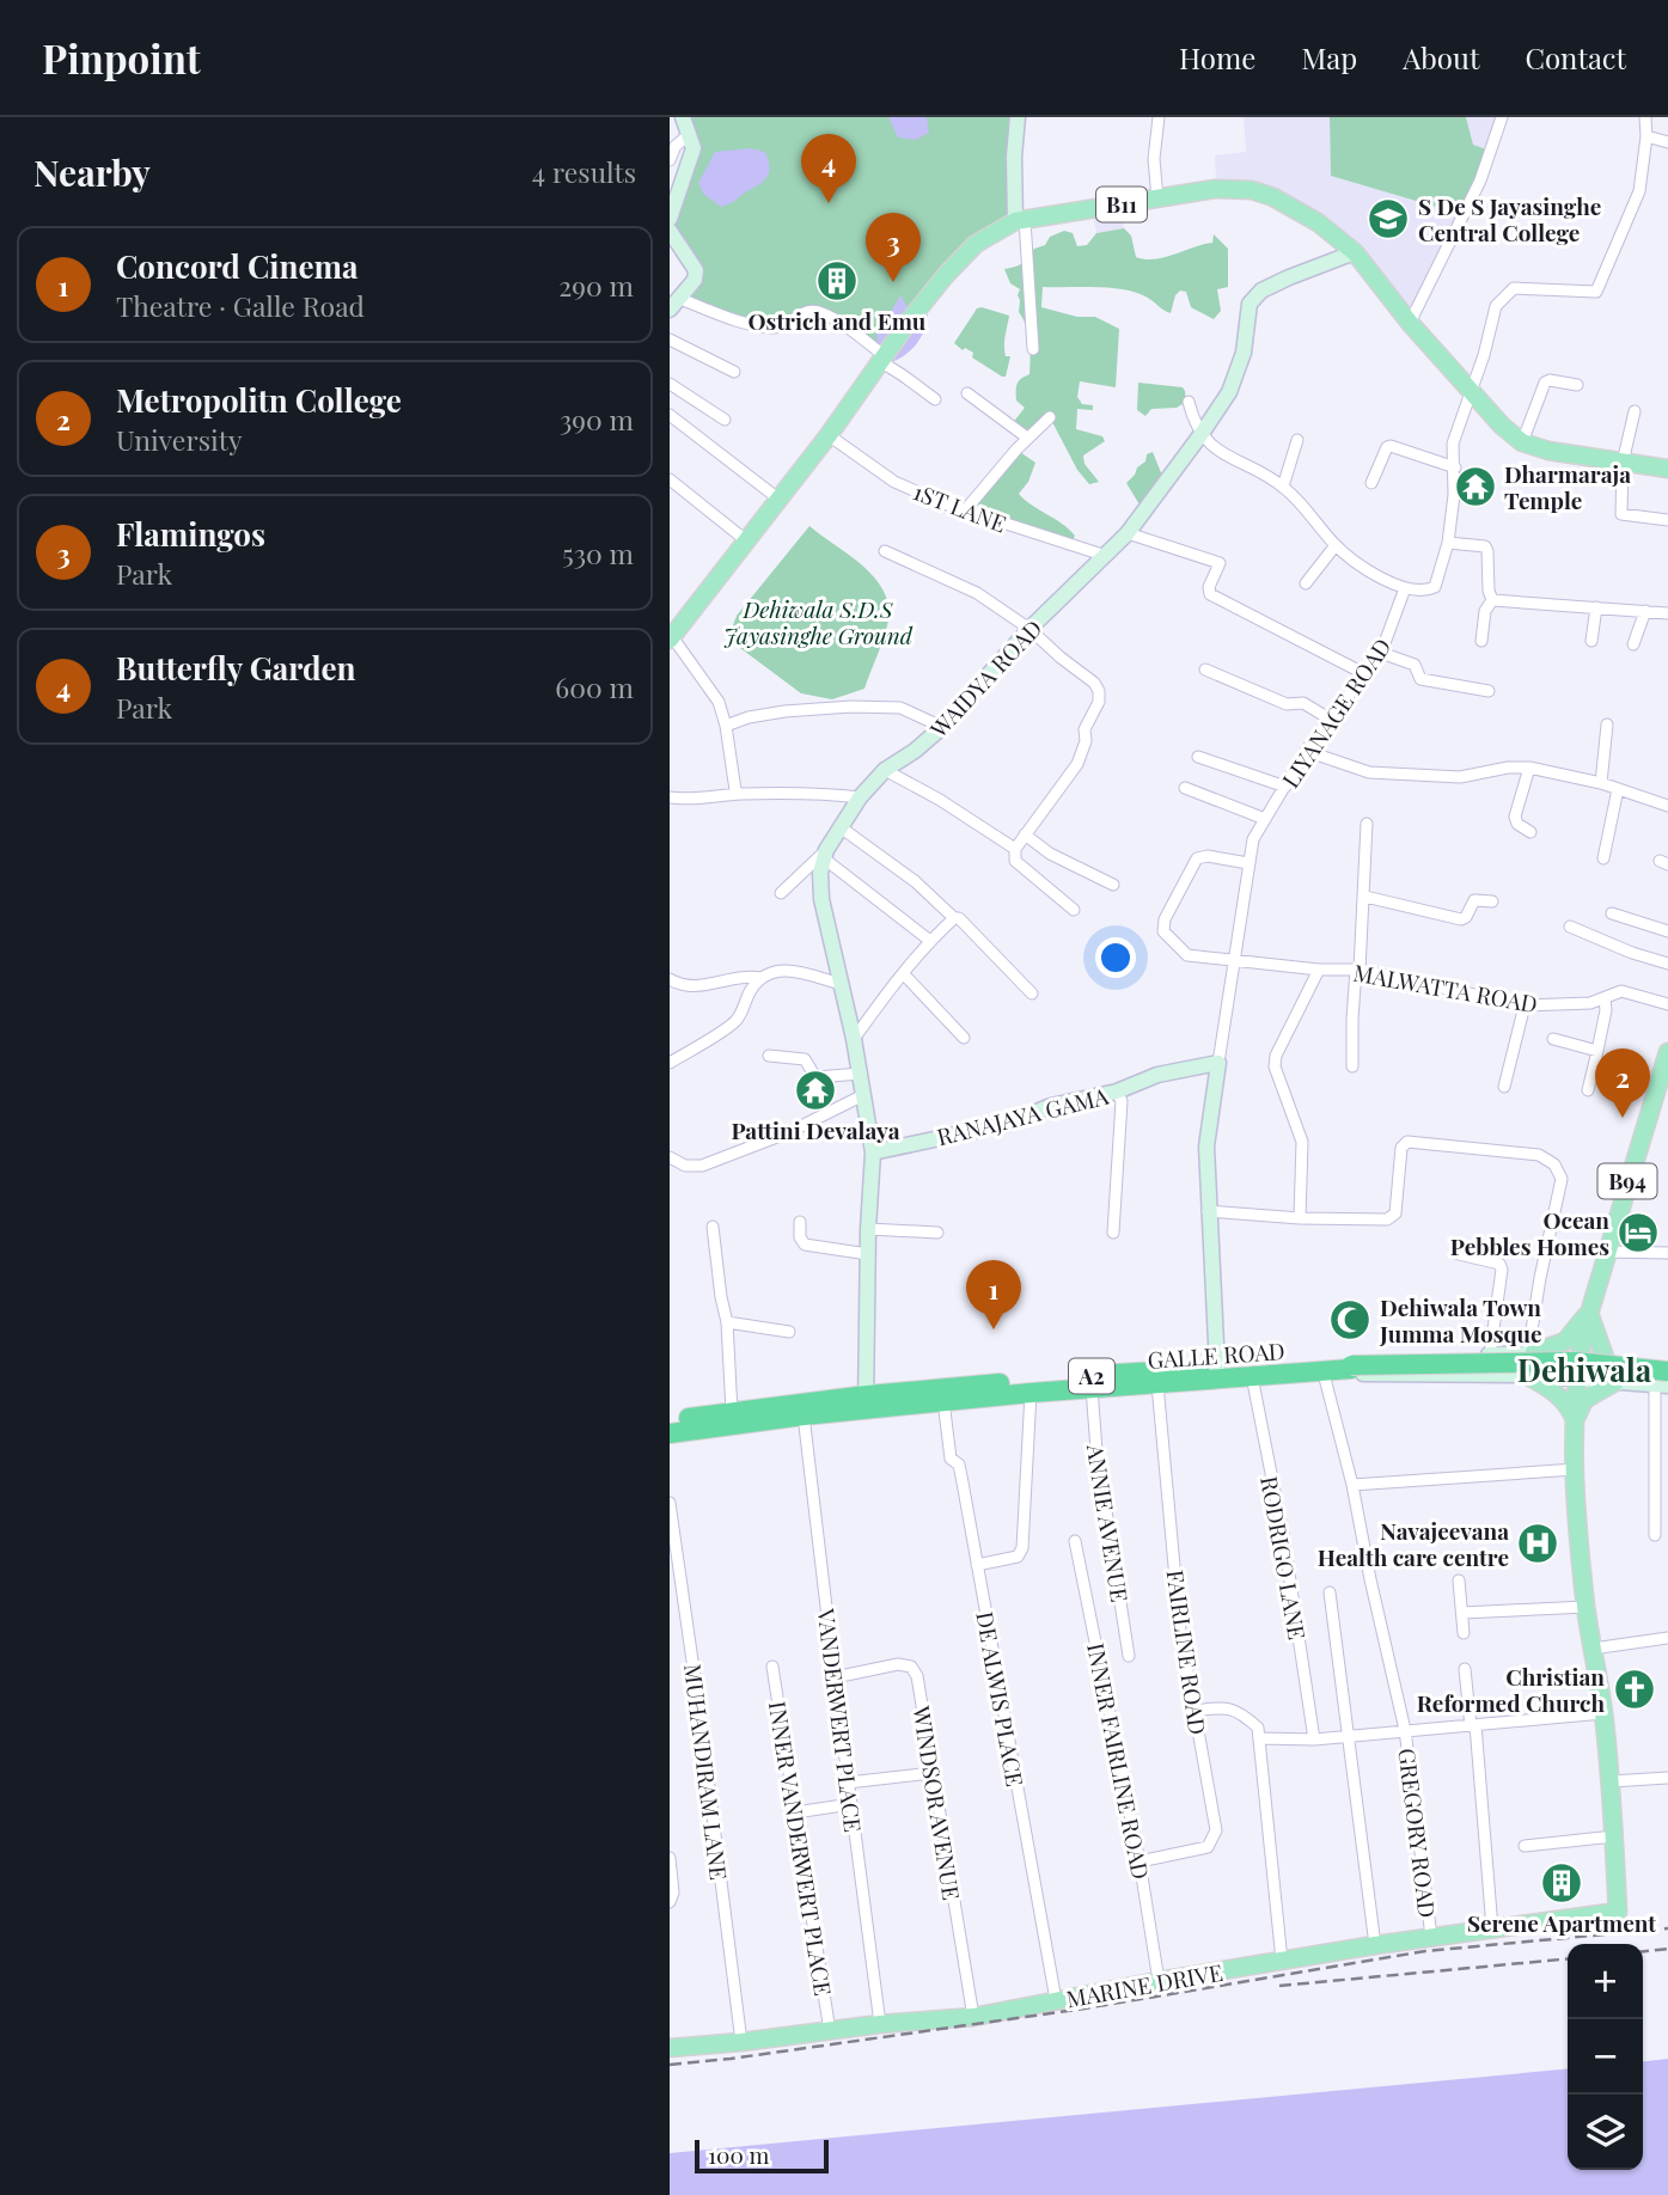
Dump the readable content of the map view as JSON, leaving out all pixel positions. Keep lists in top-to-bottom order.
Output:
{
  "streets": {
    "highway": ["GALLE ROAD", "A2"],
    "main road": ["B11", "B94", "MARINE DRIVE"],
    "street": [
      "1ST LANE",
      "WAIDYA ROAD",
      "LIYANAGE ROAD",
      "MALWATTA ROAD",
      "RANAJAYA GAMA",
      "ANNIE AVENUE",
      "RODRIGO LANE",
      "FAIRLINE ROAD",
      "DE ALWIS PLACE",
      "VANDERWERT PLACE",
      "INNER FAIRLINE ROAD",
      "MUHANDIRAM LANE",
      "WINDSOR AVENUE",
      "GREGORY ROAD",
      "INNER VANDERWERT PLACE"
    ]
  },
  "crossings": [
    ["B11", "1ST LANE"],
    ["B11", "WAIDYA ROAD"],
    ["1ST LANE", "WAIDYA ROAD"],
    ["WAIDYA ROAD", "RANAJAYA GAMA"],
    ["WAIDYA ROAD", "GALLE ROAD"],
    ["LIYANAGE ROAD", "MALWATTA ROAD"],
    ["LIYANAGE ROAD", "RANAJAYA GAMA"],
    ["GALLE ROAD", "ANNIE AVENUE"],
    ["GALLE ROAD", "RODRIGO LANE"],
    ["GALLE ROAD", "FAIRLINE ROAD"],
    ["GALLE ROAD", "DE ALWIS PLACE"],
    ["GALLE ROAD", "VANDERWERT PLACE"],
    ["GALLE ROAD", "GREGORY ROAD"],
    ["FAIRLINE ROAD", "INNER FAIRLINE ROAD"],
    ["DE ALWIS PLACE", "MARINE DRIVE"],
    ["VANDERWERT PLACE", "WINDSOR AVENUE"],
    ["VANDERWERT PLACE", "MARINE DRIVE"],
    ["INNER FAIRLINE ROAD", "MARINE DRIVE"],
    ["MUHANDIRAM LANE", "MARINE DRIVE"],
    ["WINDSOR AVENUE", "MARINE DRIVE"],
    ["GREGORY ROAD", "MARINE DRIVE"],
    ["INNER VANDERWERT PLACE", "MARINE DRIVE"]
  ],
  "districts": ["Dehiwala"],
  "parks": ["Dehiwala S.D.S Jayasinghe Ground"],
  "places": {
    "school or university": ["S De S Jayasinghe Central College"],
    "building": ["Ostrich and Emu", "Serene Apartment"],
    "temple": ["Dharmaraja Temple", "Pattini Devalaya"],
    "hotel": ["Ocean Pebbles Homes"],
    "mosque": ["Dehiwala Town Jumma Mosque"],
    "hospital": ["Navajeevana Health care centre"],
    "church": ["Christian Reformed Church"]
  },
  "scale_bar": "100 m",
  "page": {
    "header": "Pinpoint",
    "nav": [
      "Home",
      "Map",
      "About",
      "Contact"
    ],
    "heading": ["Nearby", "4 results"],
    "pins": [
      "4",
      "3",
      "2",
      "1"
    ],
    "list": [
      {
        "mark": "1",
        "name": "Concord Cinema",
        "note": "Theatre · Galle Road",
        "value": "290 m"
      },
      {
        "mark": "2",
        "name": "Metropolitn College",
        "note": "University",
        "value": "390 m"
      },
      {
        "mark": "3",
        "name": "Flamingos",
        "note": "Park",
        "value": "530 m"
      },
      {
        "mark": "4",
        "name": "Butterfly Garden",
        "note": "Park",
        "value": "600 m"
      }
    ],
    "map_buttons": ["+", "−"],
    "scale": "100 m"
  }
}
